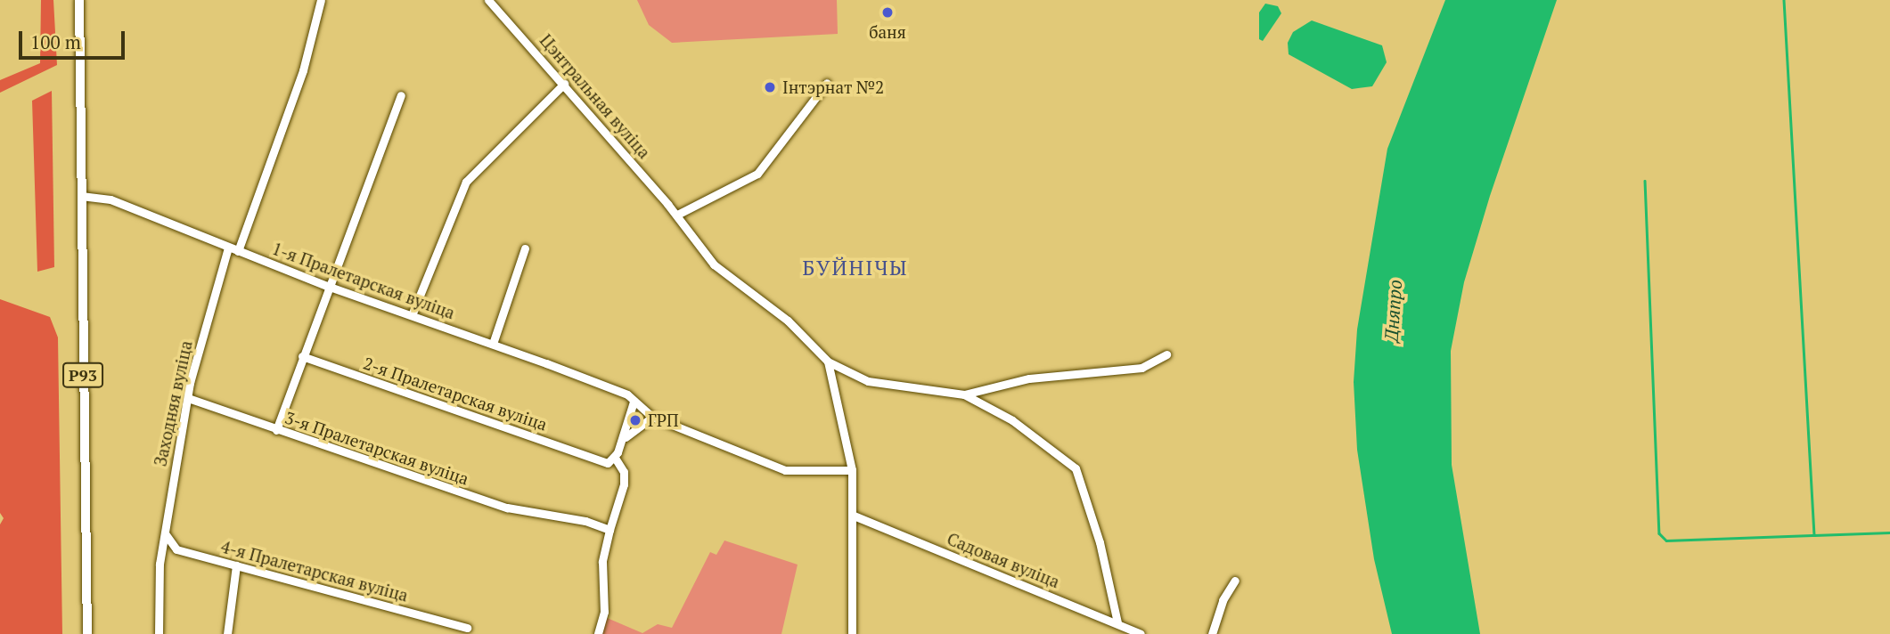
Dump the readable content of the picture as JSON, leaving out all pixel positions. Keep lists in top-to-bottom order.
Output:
{
  "streets": {
    "main road": ["Р93"],
    "street": [
      "Цэнтральная вуліца",
      "1-я Пралетарская вуліца",
      "2-я Пралетарская вуліца",
      "Заходняя вуліца",
      "3-я Пралетарская вуліца",
      "Садовая вуліца",
      "4-я Пралетарская вуліца"
    ]
  },
  "crossings": [
    ["Цэнтральная вуліца", "Садовая вуліца"],
    ["1-я Пралетарская вуліца", "Р93"],
    ["1-я Пралетарская вуліца", "Заходняя вуліца"],
    ["Заходняя вуліца", "3-я Пралетарская вуліца"],
    ["Заходняя вуліца", "4-я Пралетарская вуліца"]
  ],
  "districts": ["БУЙНІЧЫ"],
  "water": ["Дняпро"],
  "places": ["баня", "Інтэрнат №2", "ГРП"],
  "scale_bar": "100 m"
}
